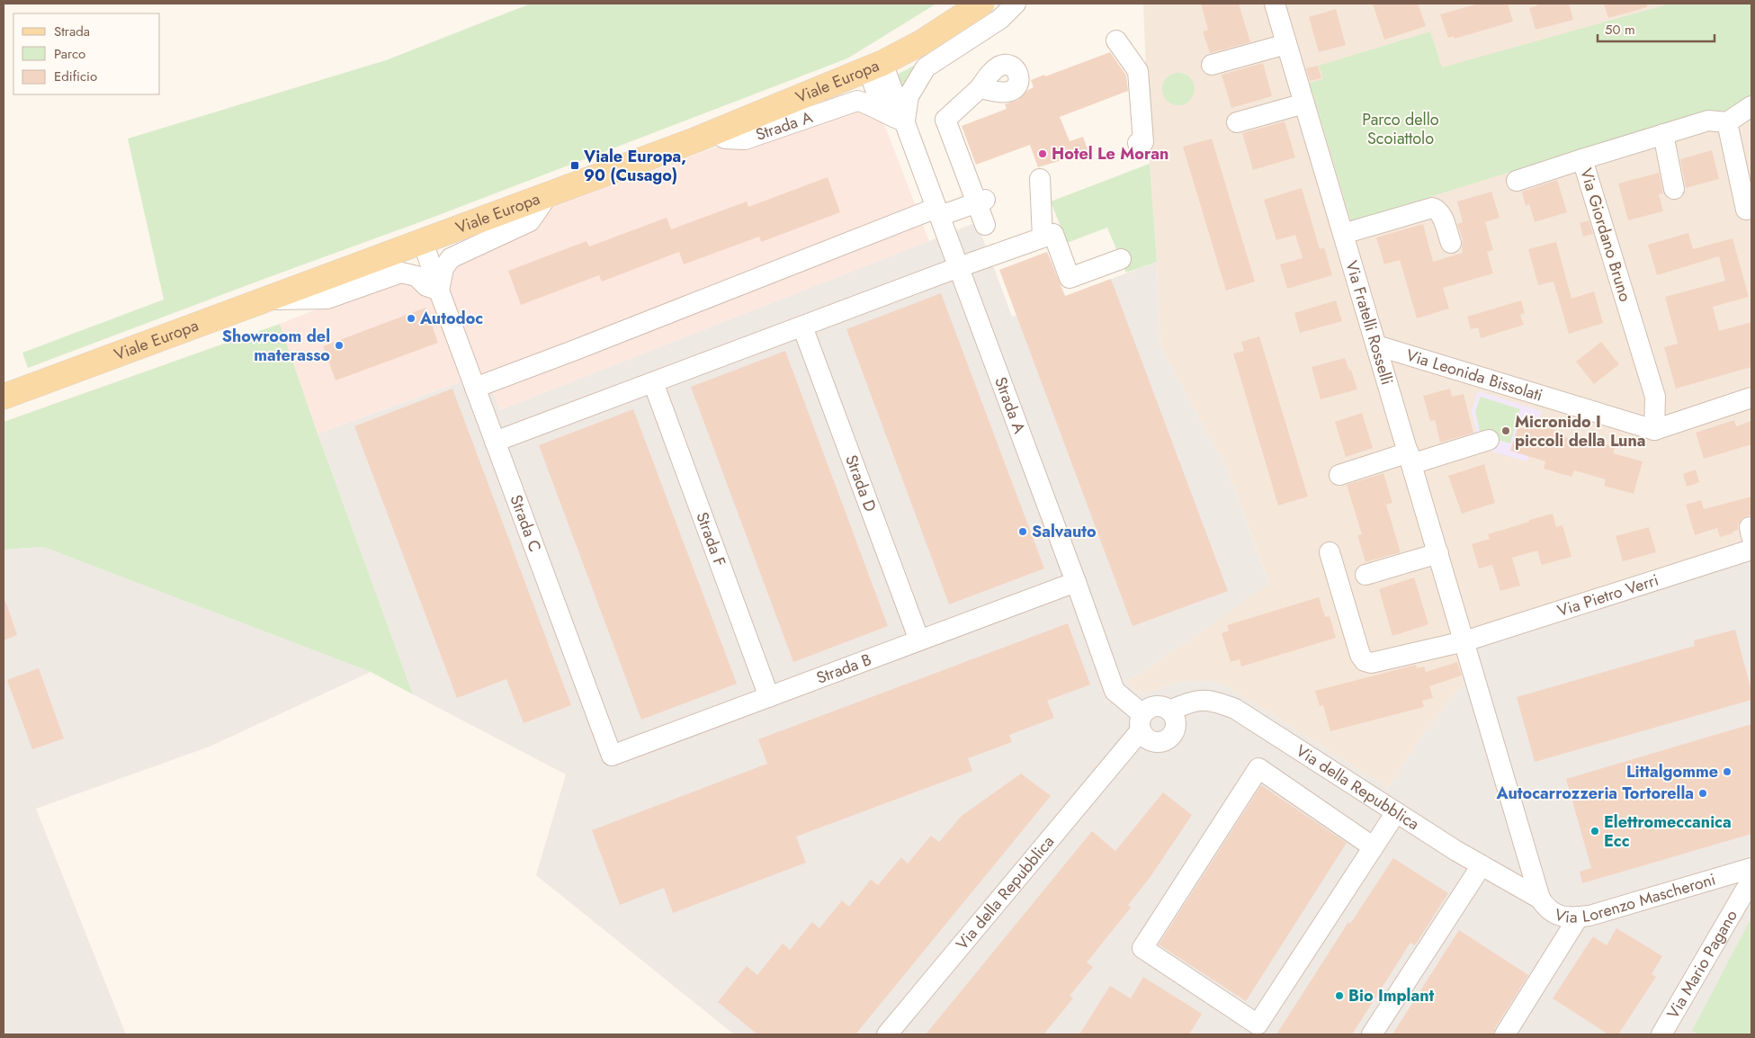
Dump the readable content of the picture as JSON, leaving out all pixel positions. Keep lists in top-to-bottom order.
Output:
{
  "streets": {
    "main road": ["Viale Europa"],
    "street": [
      "Strada A",
      "Via Giordano Bruno",
      "Via Fratelli Rosselli",
      "Via Leonida Bissolati",
      "Strada D",
      "Strada C",
      "Strada F",
      "Via Pietro Verri",
      "Strada B",
      "Via della Repubblica",
      "Via Lorenzo Mascheroni",
      "Via Mario Pagano"
    ]
  },
  "crossings": [
    ["Viale Europa", "Strada A"],
    ["Viale Europa", "Strada C"],
    ["Strada A", "Strada B"],
    ["Strada A", "Via della Repubblica"],
    ["Via Giordano Bruno", "Via Leonida Bissolati"],
    ["Via Fratelli Rosselli", "Via Leonida Bissolati"],
    ["Via Fratelli Rosselli", "Via Pietro Verri"],
    ["Via Fratelli Rosselli", "Via della Repubblica"],
    ["Via Fratelli Rosselli", "Via Lorenzo Mascheroni"],
    ["Strada D", "Strada B"],
    ["Strada C", "Strada B"],
    ["Strada F", "Strada B"],
    ["Via della Repubblica", "Via Lorenzo Mascheroni"]
  ],
  "parks": ["Parco dello Scoiattolo"],
  "places": {
    "other": [
      "Hotel Le Moran",
      "Autodoc",
      "Showroom del materasso",
      "Micronido I piccoli della Luna",
      "Salvauto",
      "Littalgomme",
      "Autocarrozzeria Tortorella",
      "Elettromeccanica Ecc",
      "Bio Implant"
    ],
    "transit": ["Viale Europa, 90 (Cusago)"]
  },
  "legend": ["Strada", "Parco", "Edificio"],
  "scale_bar": "50 m"
}
